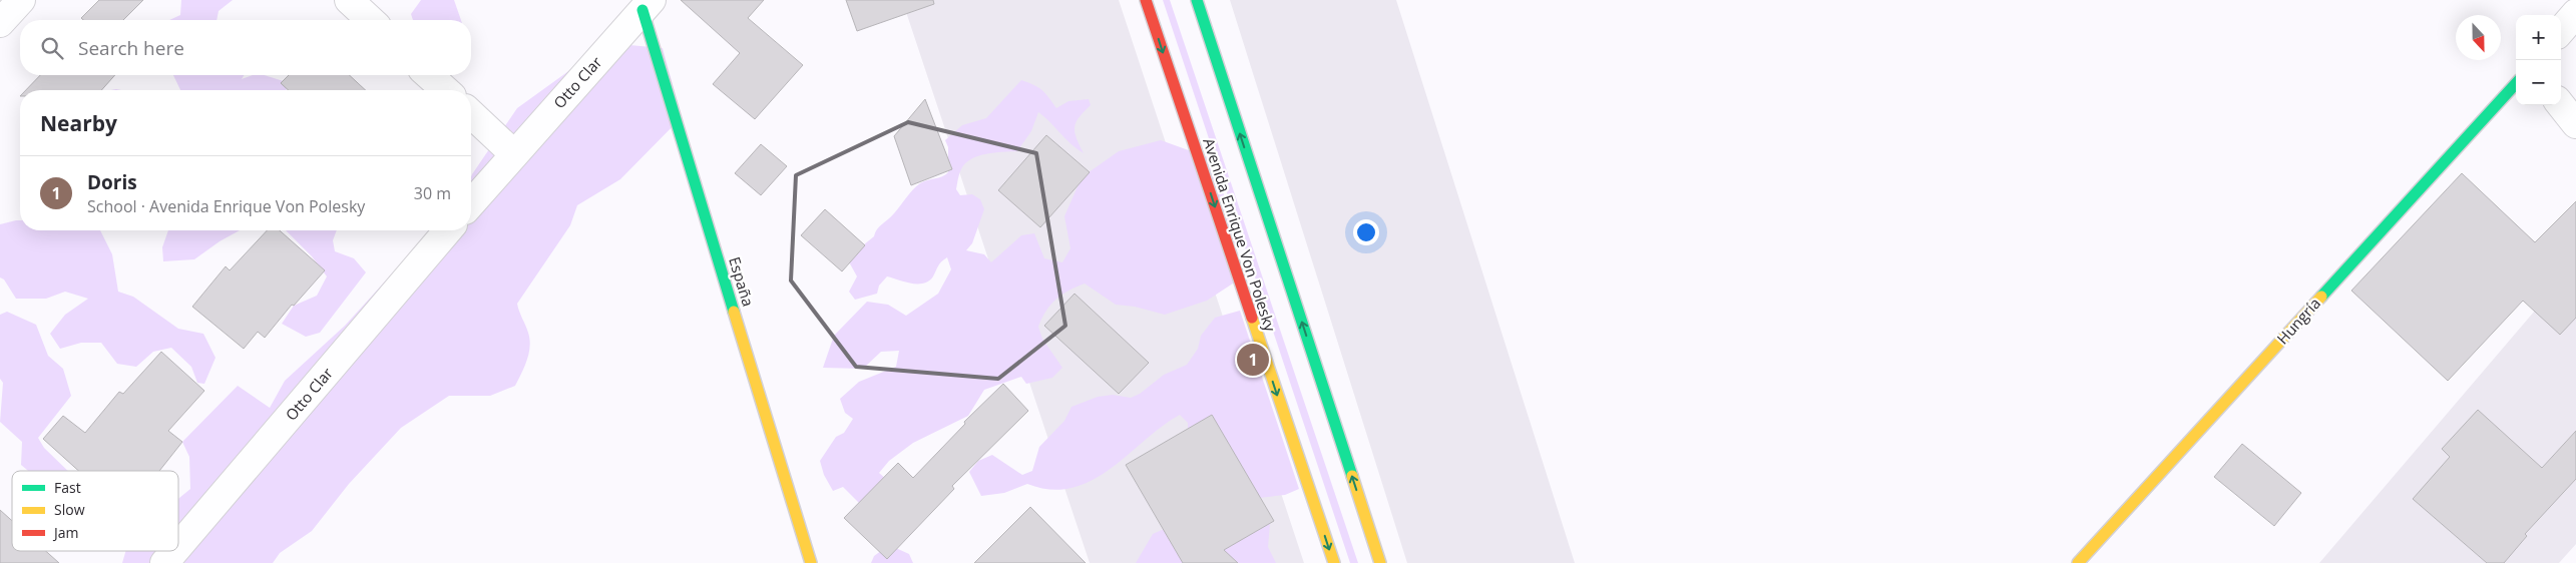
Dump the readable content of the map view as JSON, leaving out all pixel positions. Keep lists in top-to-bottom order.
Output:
{
  "streets": {
    "street": [
      "Otto Clar",
      "Avenida Enrique Von Polesky",
      "España",
      "Hungría"
    ]
  },
  "crossings": [
    ["Otto Clar", "España"]
  ],
  "legend": ["Fast", "Slow", "Jam"],
  "north": "bottom",
  "page": {
    "map_buttons": ["+", "−"],
    "search": "Search here",
    "heading": "Nearby",
    "list": [
      {
        "mark": "1",
        "name": "Doris",
        "note": "School · Avenida Enrique Von Polesky",
        "value": "30 m"
      }
    ],
    "pins": "1"
  }
}
